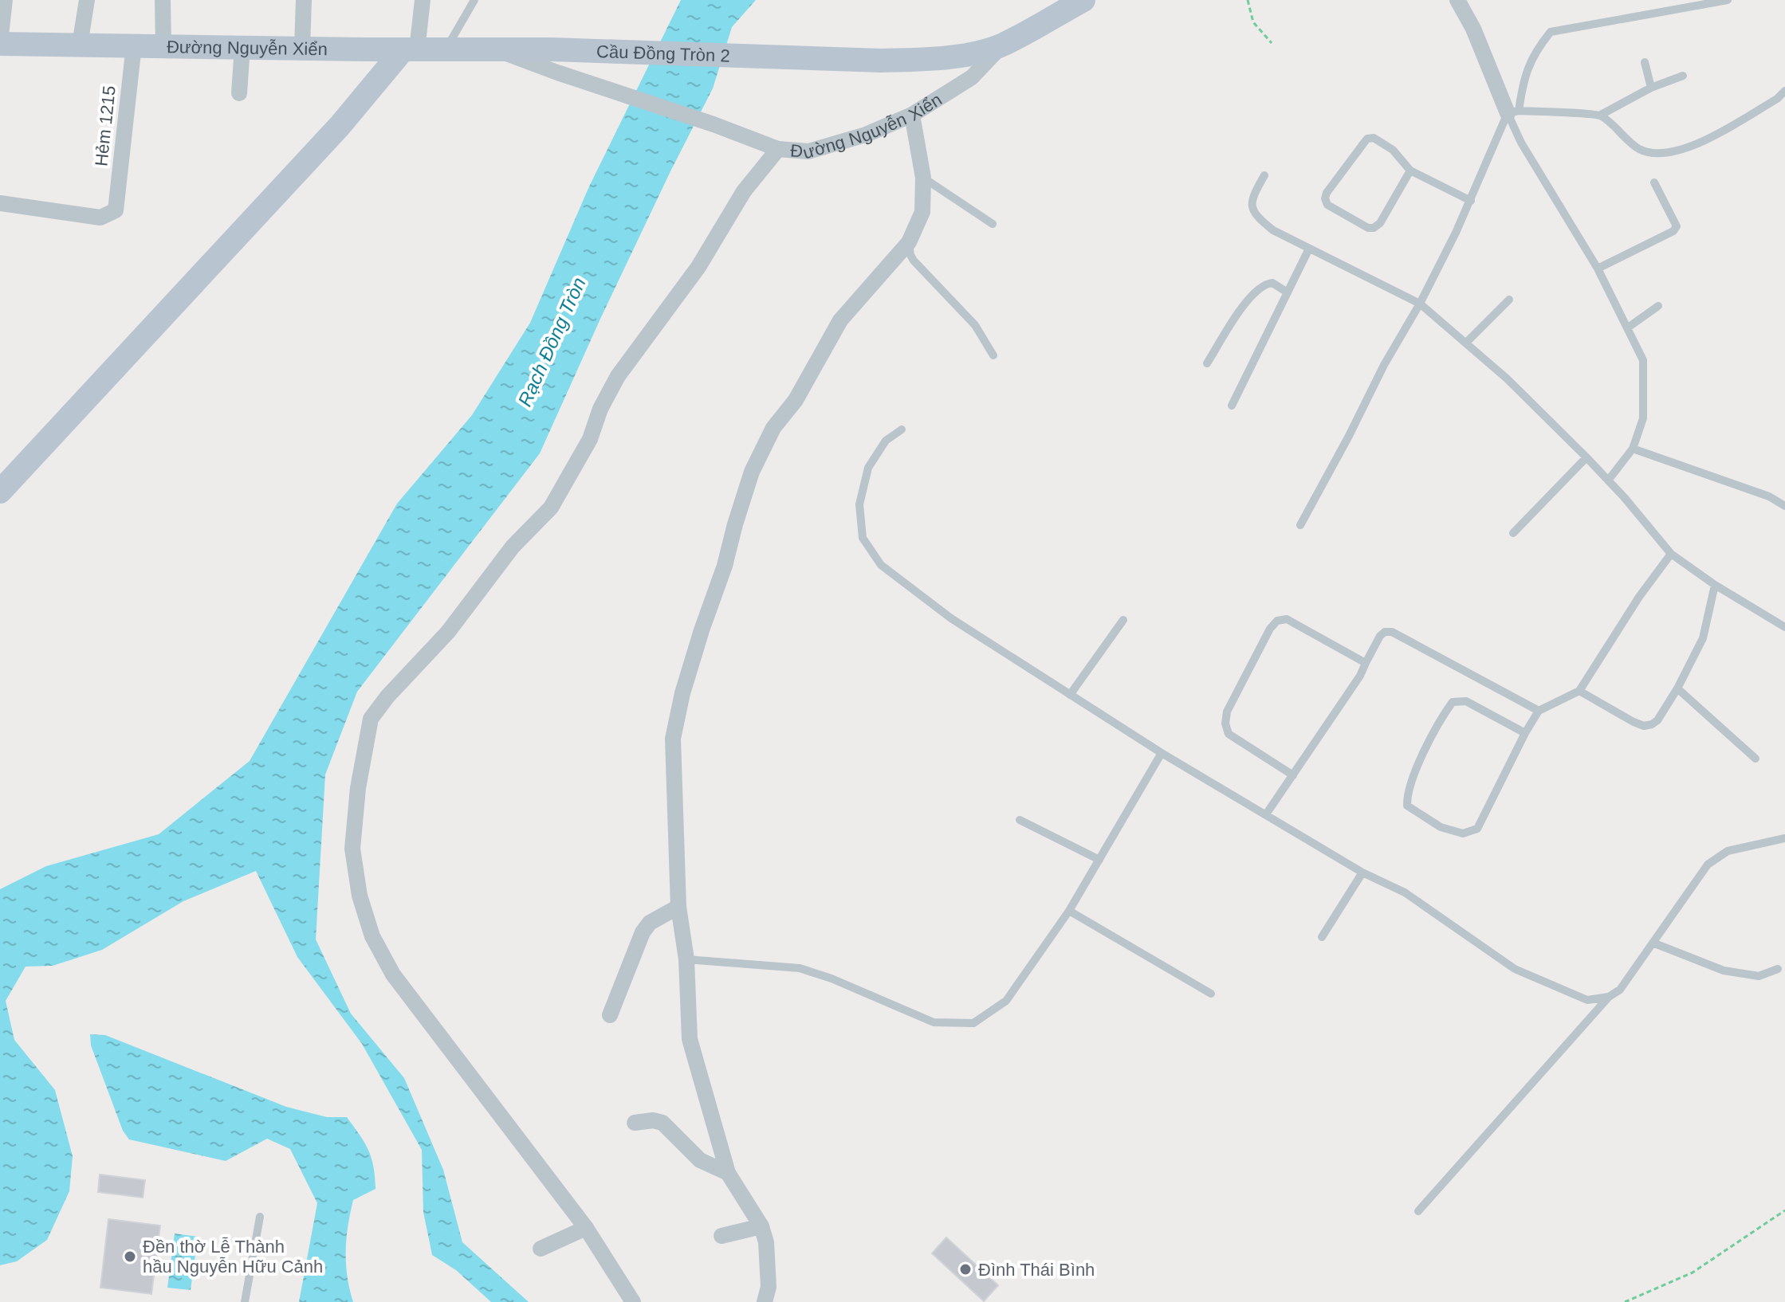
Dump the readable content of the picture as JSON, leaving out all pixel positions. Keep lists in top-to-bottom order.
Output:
{
  "streets": {
    "main road": ["Đường Nguyễn Xiển", "Cầu Đồng Tròn 2"],
    "street": ["Hẻm 1215"]
  },
  "crossings": [
    ["Đường Nguyễn Xiển", "Cầu Đồng Tròn 2"],
    ["Đường Nguyễn Xiển", "Hẻm 1215"]
  ],
  "water": ["Rạch Đồng Tròn"],
  "places": ["Đền thờ Lễ Thành hầu Nguyễn Hữu Cảnh", "Đình Thái Bình"]
}
